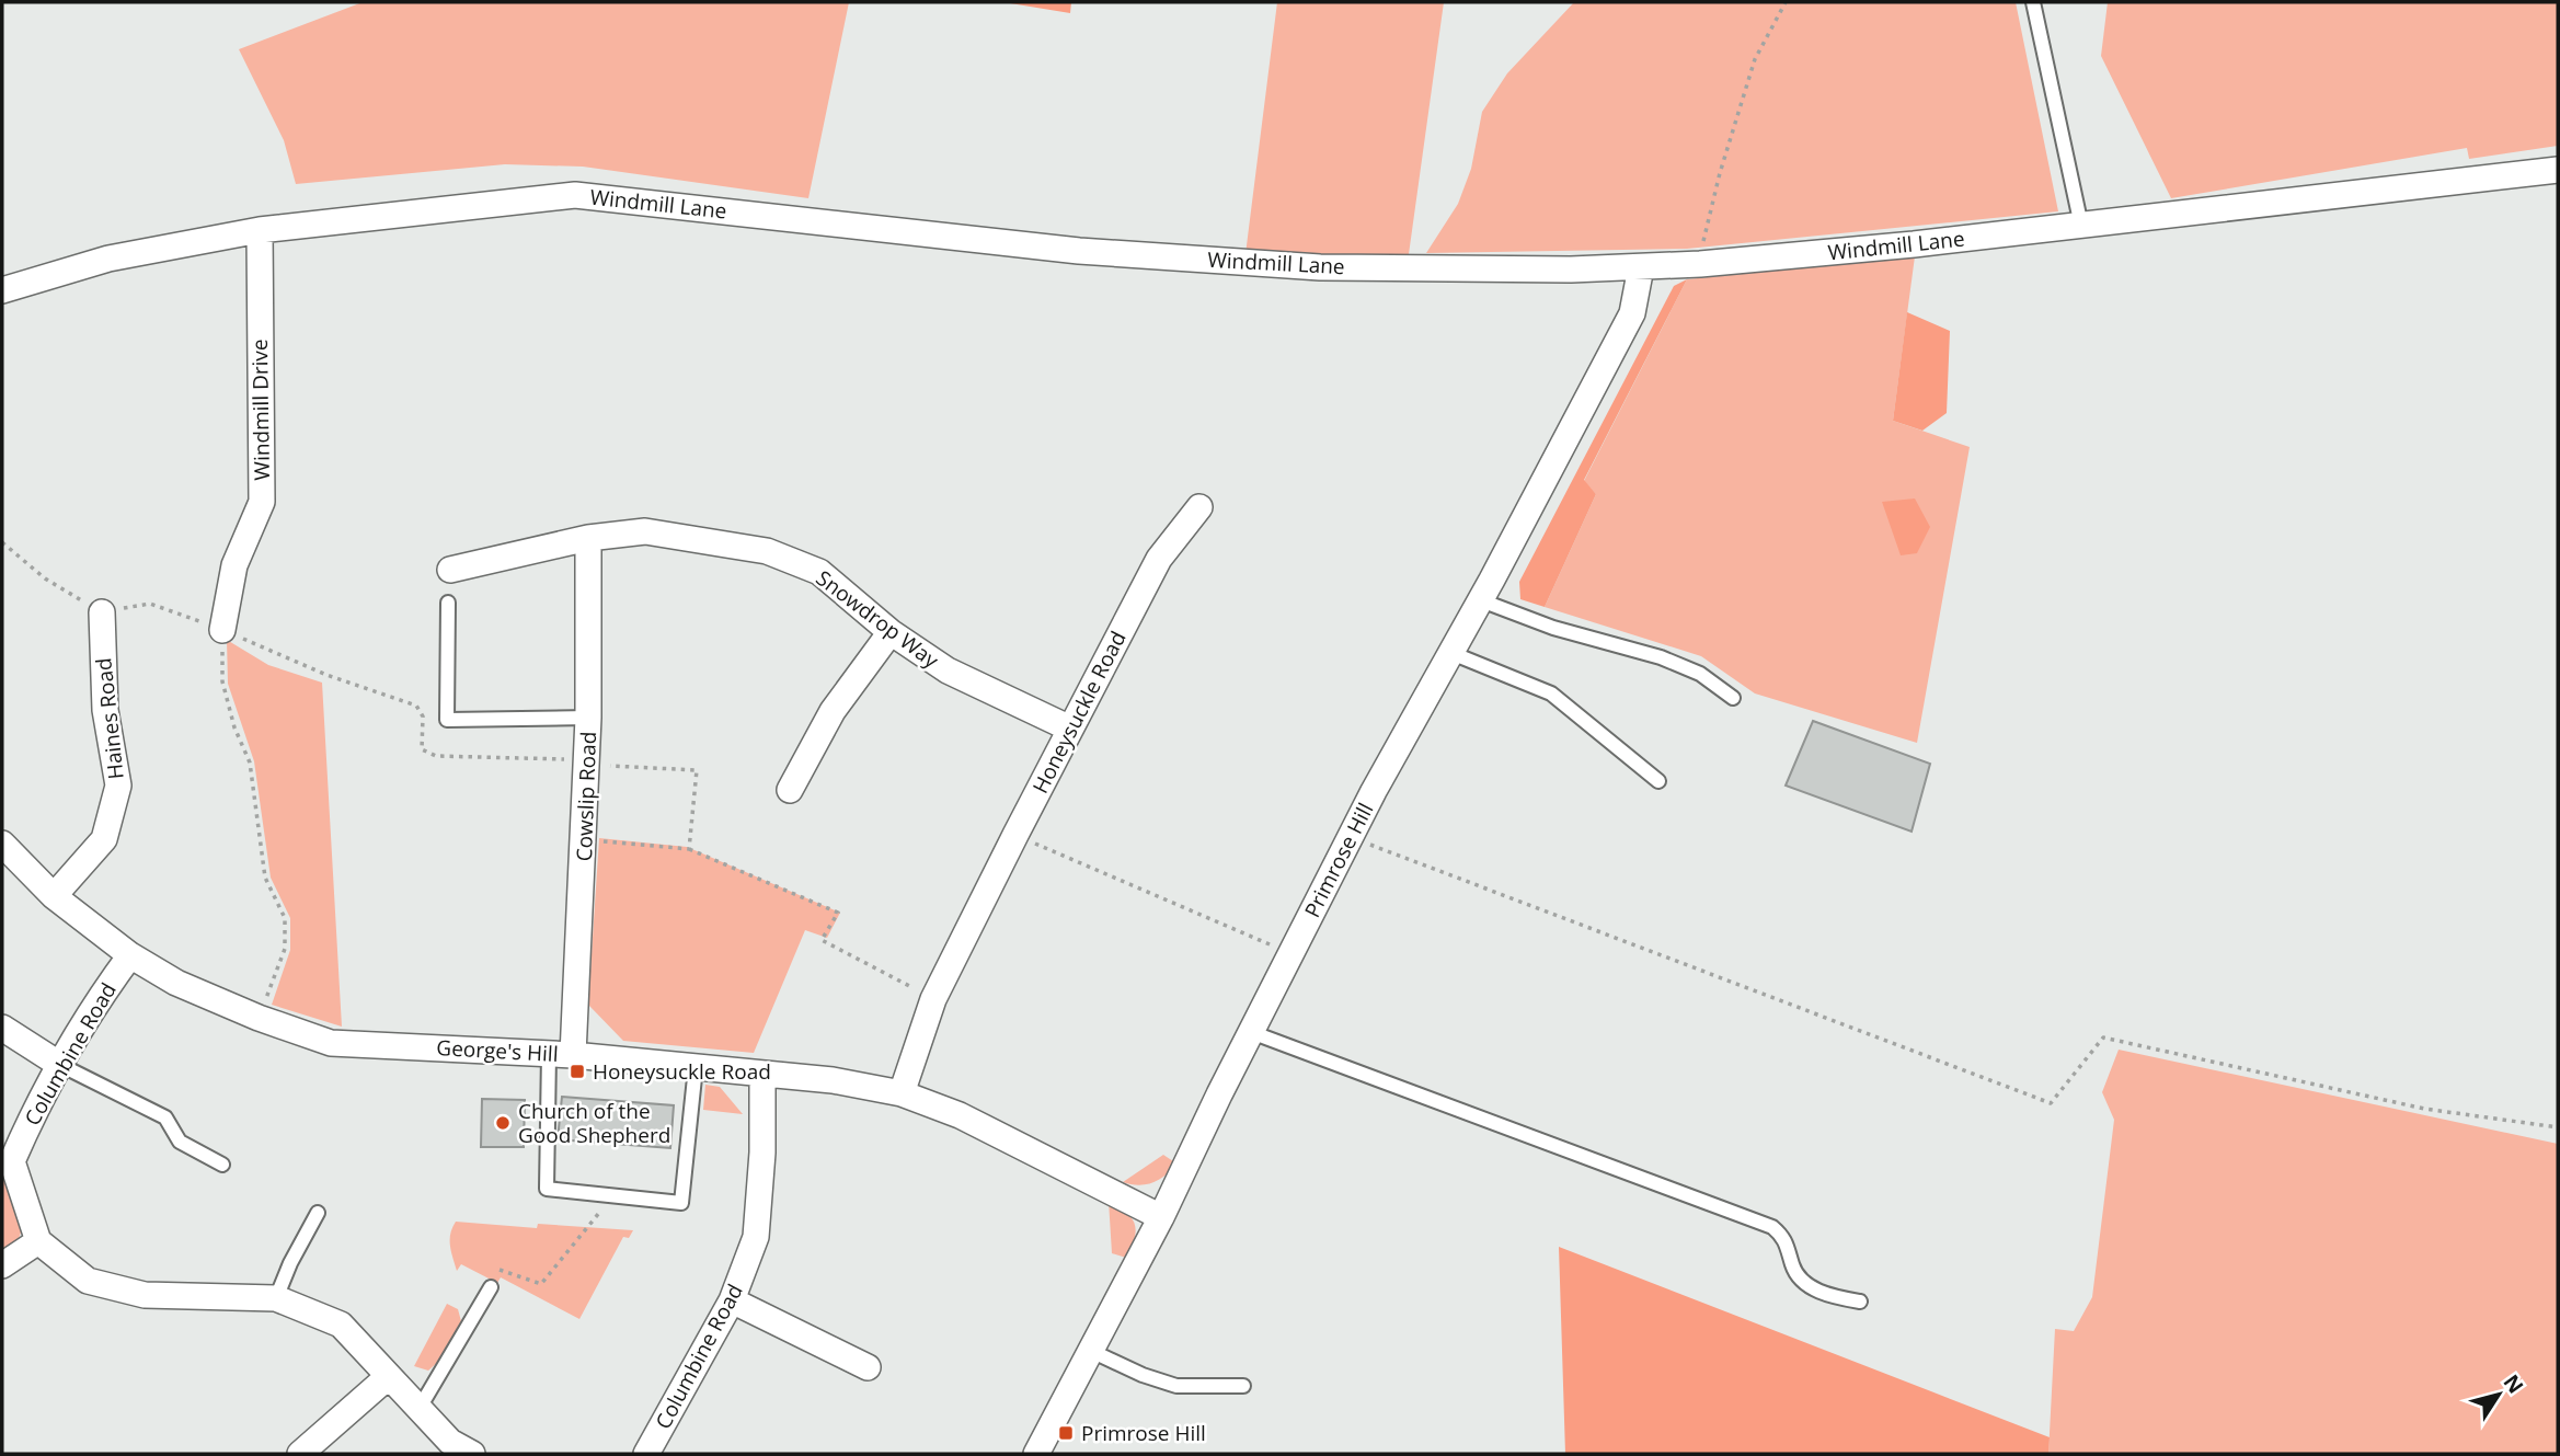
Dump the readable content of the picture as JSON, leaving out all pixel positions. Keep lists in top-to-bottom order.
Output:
{
  "streets": {
    "street": [
      "Windmill Lane",
      "Windmill Drive",
      "Snowdrop Way",
      "Honeysuckle Road",
      "Haines Road",
      "Cowslip Road",
      "Primrose Hill",
      "George's Hill",
      "Columbine Road"
    ]
  },
  "crossings": [
    ["Windmill Lane", "Windmill Drive"],
    ["Windmill Lane", "Primrose Hill"],
    ["Snowdrop Way", "Honeysuckle Road"],
    ["Snowdrop Way", "Cowslip Road"],
    ["Honeysuckle Road", "George's Hill"],
    ["Haines Road", "George's Hill"],
    ["Cowslip Road", "George's Hill"],
    ["Primrose Hill", "George's Hill"],
    ["George's Hill", "Columbine Road"]
  ],
  "places": {
    "transit": ["Honeysuckle Road", "Primrose Hill"],
    "other": ["Church of the Good Shepherd"]
  },
  "north": "top right"
}
